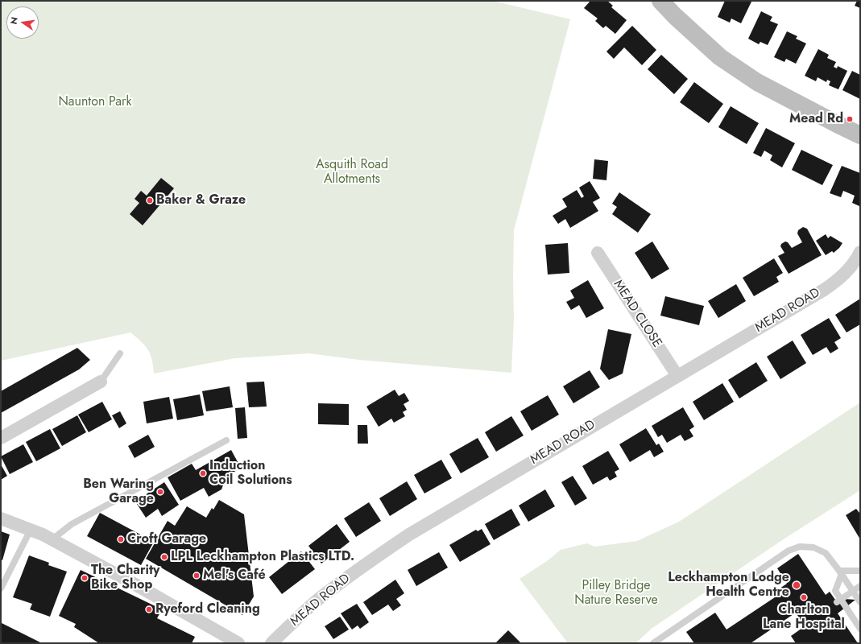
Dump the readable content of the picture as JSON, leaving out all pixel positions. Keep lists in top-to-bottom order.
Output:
{
  "streets": {
    "street": ["MEAD ROAD", "MEAD CLOSE"]
  },
  "crossings": [
    ["MEAD ROAD", "MEAD CLOSE"]
  ],
  "parks": ["Naunton Park", "Asquith Road Allotments", "Pilley Bridge Nature Reserve"],
  "places": [
    "Mead Rd",
    "Baker & Graze",
    "Induction Coil Solutions",
    "Ben Waring Garage",
    "Croft Garage",
    "LPL Leckhampton Plastics LTD.",
    "Mel's Café",
    "The Charity Bike Shop",
    "Leckhampton Lodge Health Centre",
    "Charlton Lane Hospital",
    "Ryeford Cleaning"
  ],
  "north": "left"
}
